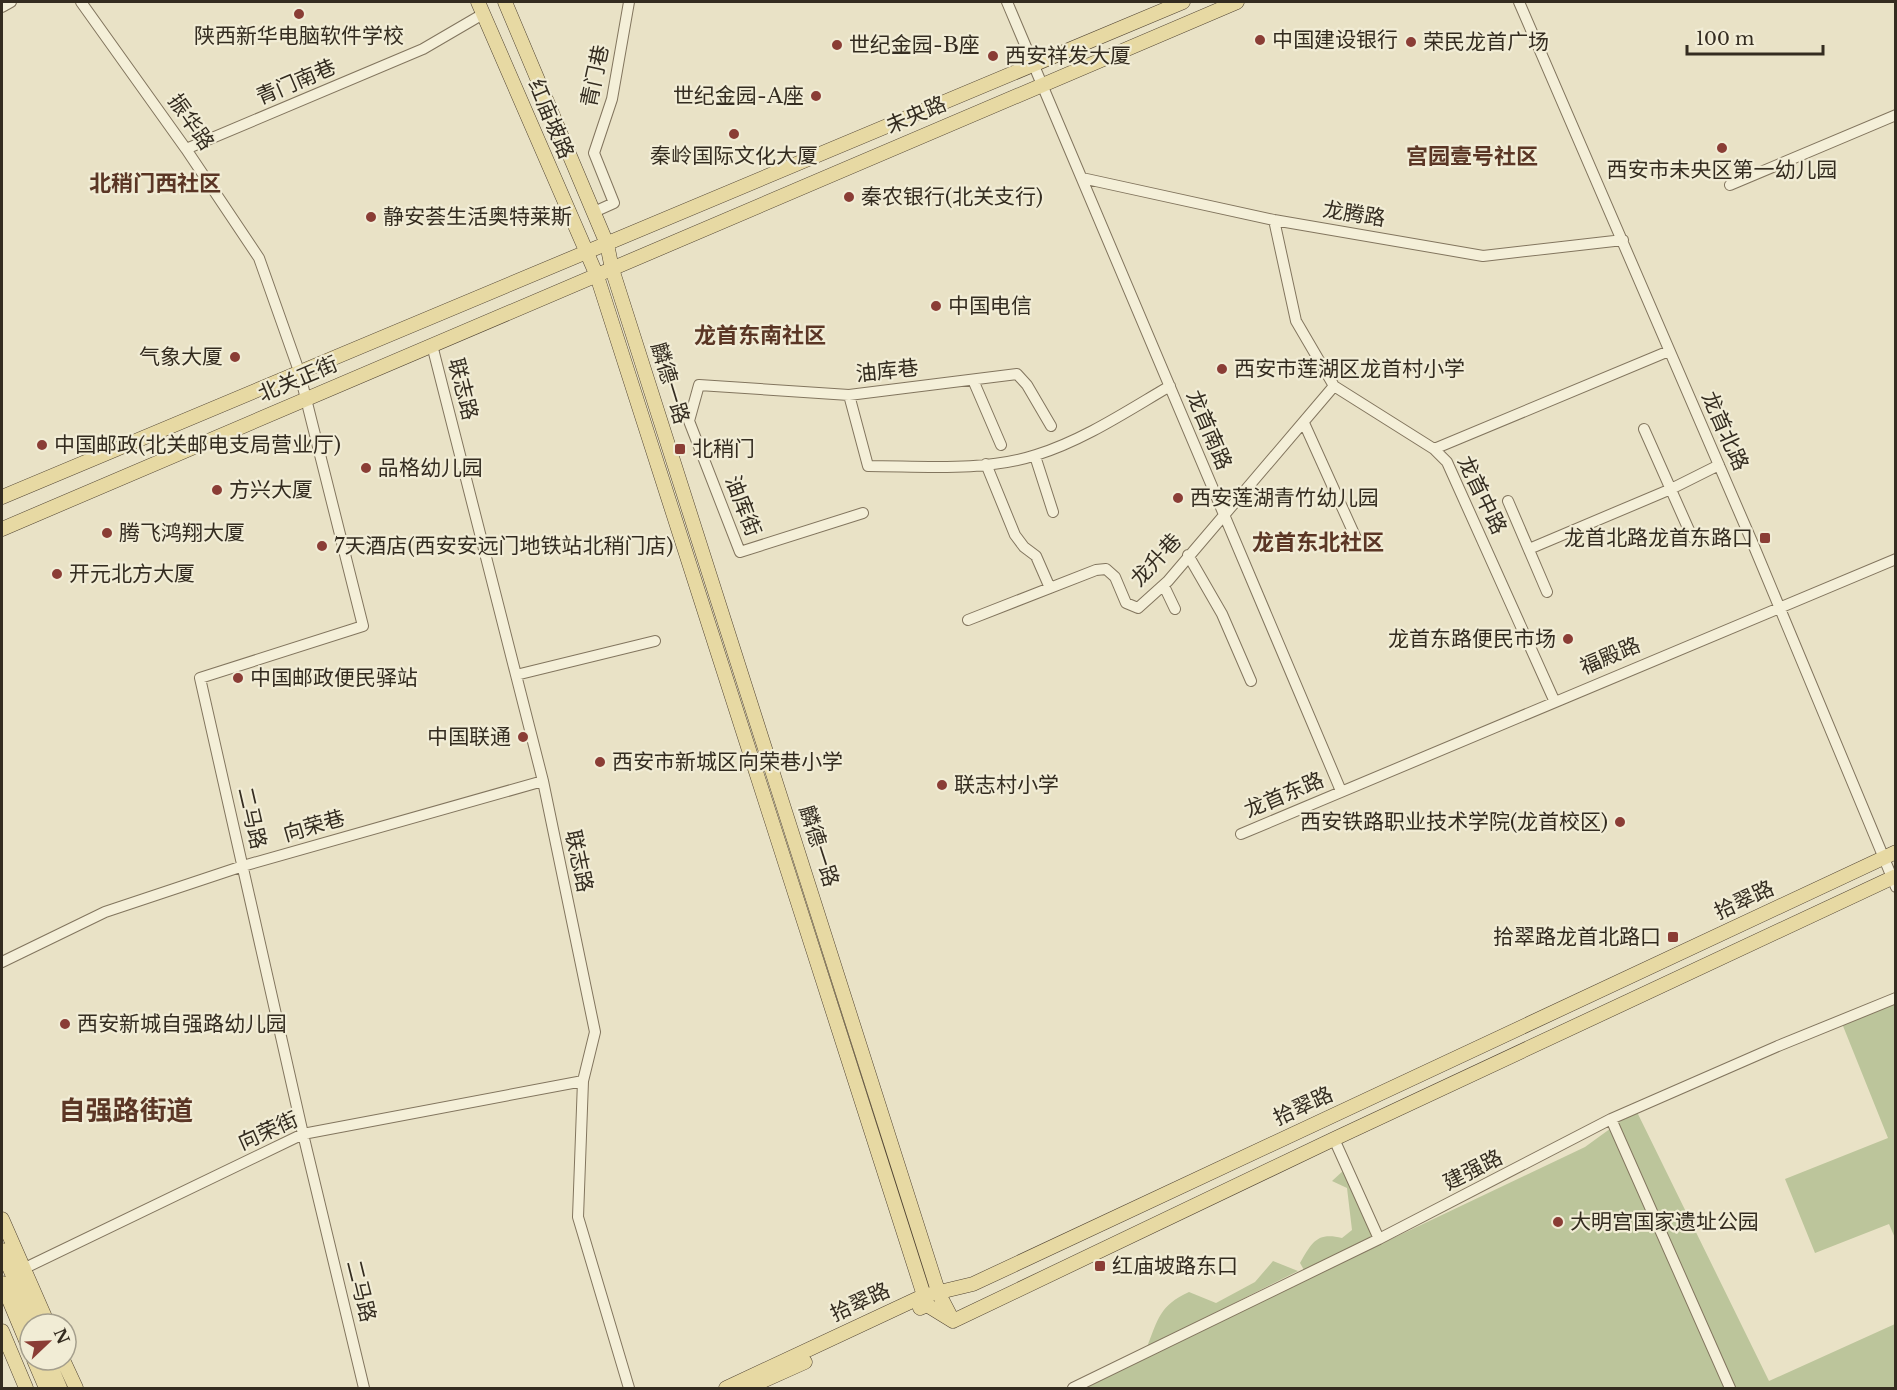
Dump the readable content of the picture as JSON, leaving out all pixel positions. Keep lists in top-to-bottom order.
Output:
{
  "streets": {
    "main road": [
      "未央路",
      "红庙坡路",
      "北关正街",
      "麟德一路",
      "拾翠路"
    ],
    "street": [
      "青门巷",
      "青门南巷",
      "振华路",
      "龙腾路",
      "油库巷",
      "联志路",
      "龙首南路",
      "龙首北路",
      "龙首中路",
      "油库街",
      "龙升巷",
      "福殿路",
      "龙首东路",
      "二马路",
      "向荣巷",
      "向荣街",
      "建强路"
    ]
  },
  "crossings": [
    ["青门巷", "红庙坡路"],
    ["青门南巷", "红庙坡路"],
    ["青门南巷", "振华路"],
    ["未央路", "红庙坡路"],
    ["未央路", "北关正街"],
    ["未央路", "麟德一路"],
    ["未央路", "龙首南路"],
    ["红庙坡路", "北关正街"],
    ["红庙坡路", "麟德一路"],
    ["振华路", "北关正街"],
    ["振华路", "二马路"],
    ["龙腾路", "龙首南路"],
    ["龙腾路", "龙首北路"],
    ["龙腾路", "龙首中路"],
    ["油库巷", "油库街"],
    ["北关正街", "麟德一路"],
    ["北关正街", "联志路"],
    ["北关正街", "二马路"],
    ["麟德一路", "拾翠路"],
    ["联志路", "向荣巷"],
    ["联志路", "向荣街"],
    ["龙首南路", "龙升巷"],
    ["龙首南路", "福殿路"],
    ["龙首南路", "龙首东路"],
    ["龙首北路", "福殿路"],
    ["龙首北路", "拾翠路"],
    ["龙首中路", "龙升巷"],
    ["龙首中路", "福殿路"],
    ["福殿路", "龙首东路"],
    ["二马路", "向荣巷"],
    ["二马路", "向荣街"]
  ],
  "districts": [
    "宫园壹号社区",
    "北稍门西社区",
    "龙首东南社区",
    "龙首东北社区",
    "自强路街道"
  ],
  "places": {
    "other": [
      "陕西新华电脑软件学校",
      "中国建设银行",
      "荣民龙首广场",
      "世纪金园-B座",
      "西安祥发大厦",
      "世纪金园-A座",
      "秦岭国际文化大厦",
      "西安市未央区第一幼儿园",
      "秦农银行(北关支行)",
      "静安荟生活奥特莱斯",
      "中国电信",
      "气象大厦",
      "西安市莲湖区龙首村小学",
      "中国邮政(北关邮电支局营业厅)",
      "品格幼儿园",
      "方兴大厦",
      "西安莲湖青竹幼儿园",
      "腾飞鸿翔大厦",
      "7天酒店(西安安远门地铁站北稍门店)",
      "开元北方大厦",
      "龙首东路便民市场",
      "中国邮政便民驿站",
      "中国联通",
      "西安市新城区向荣巷小学",
      "联志村小学",
      "西安铁路职业技术学院(龙首校区)",
      "西安新城自强路幼儿园",
      "大明宫国家遗址公园"
    ],
    "transit": [
      "北稍门",
      "龙首北路龙首东路口",
      "拾翠路龙首北路口",
      "红庙坡路东口"
    ]
  },
  "scale_bar": "100 m",
  "north": "top right"
}
